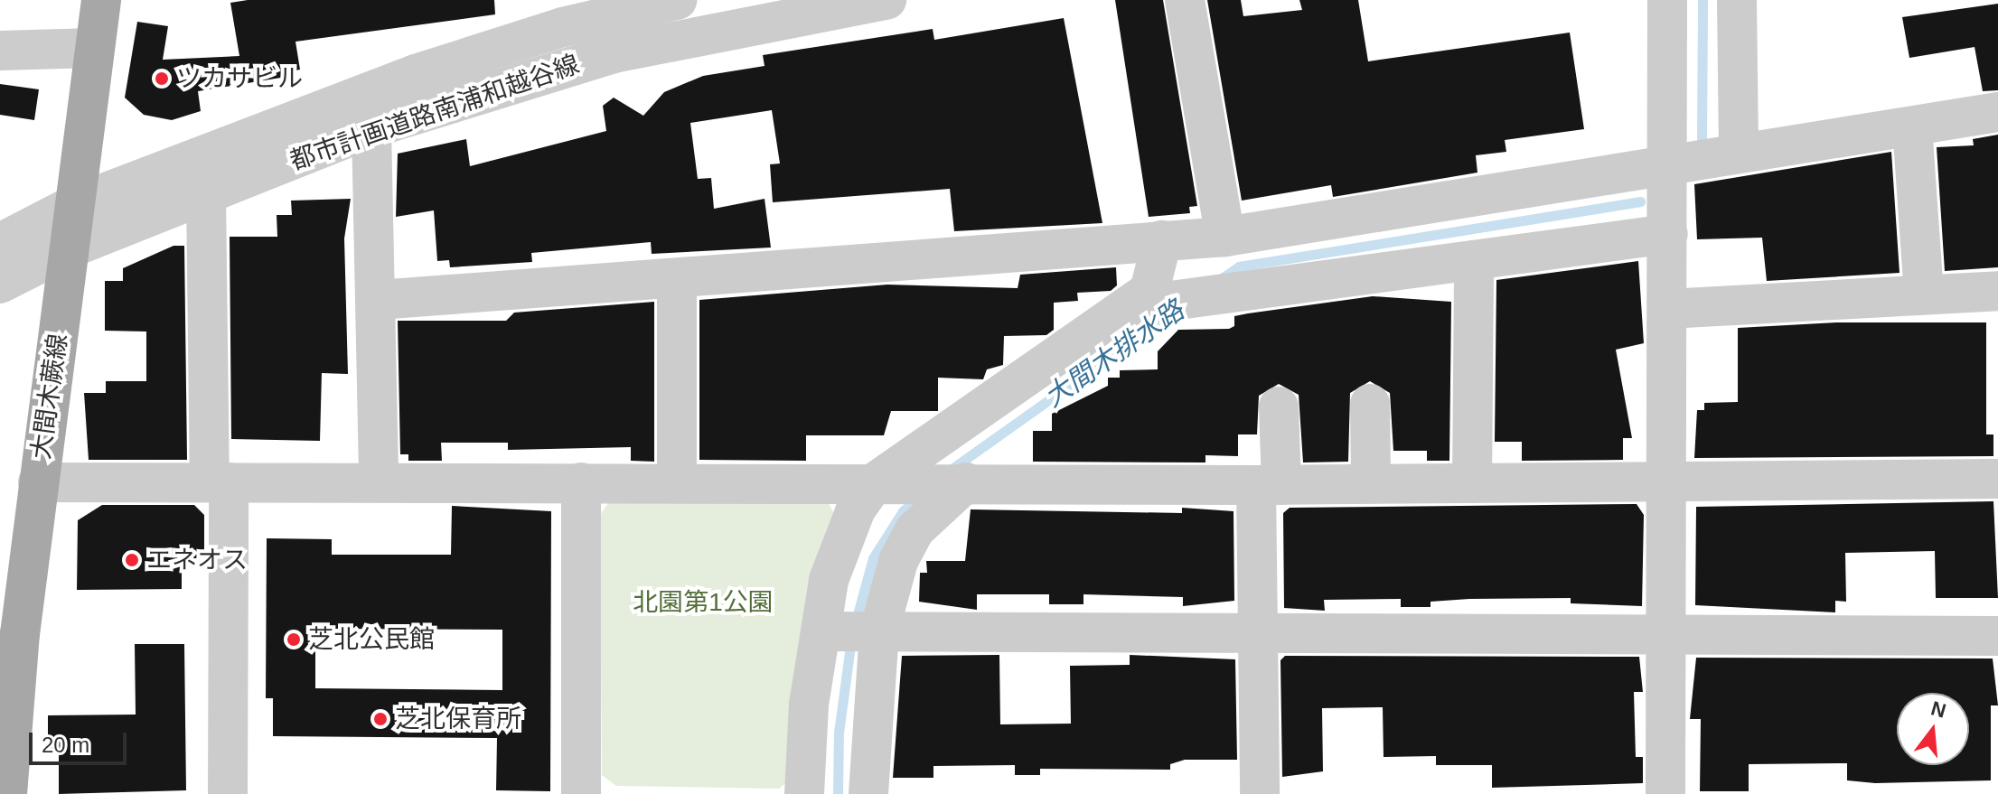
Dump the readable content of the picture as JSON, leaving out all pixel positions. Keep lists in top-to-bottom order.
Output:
{
  "streets": {
    "main road": ["大間木蕨線"],
    "street": ["都市計画道路南浦和越谷線"]
  },
  "crossings": [
    ["都市計画道路南浦和越谷線", "大間木蕨線"]
  ],
  "water": ["大間木排水路"],
  "parks": ["北園第1公園"],
  "places": [
    "ツカサビル",
    "エネオス",
    "芝北公民館",
    "芝北保育所"
  ],
  "scale_bar": "20 m",
  "north": "top"
}
